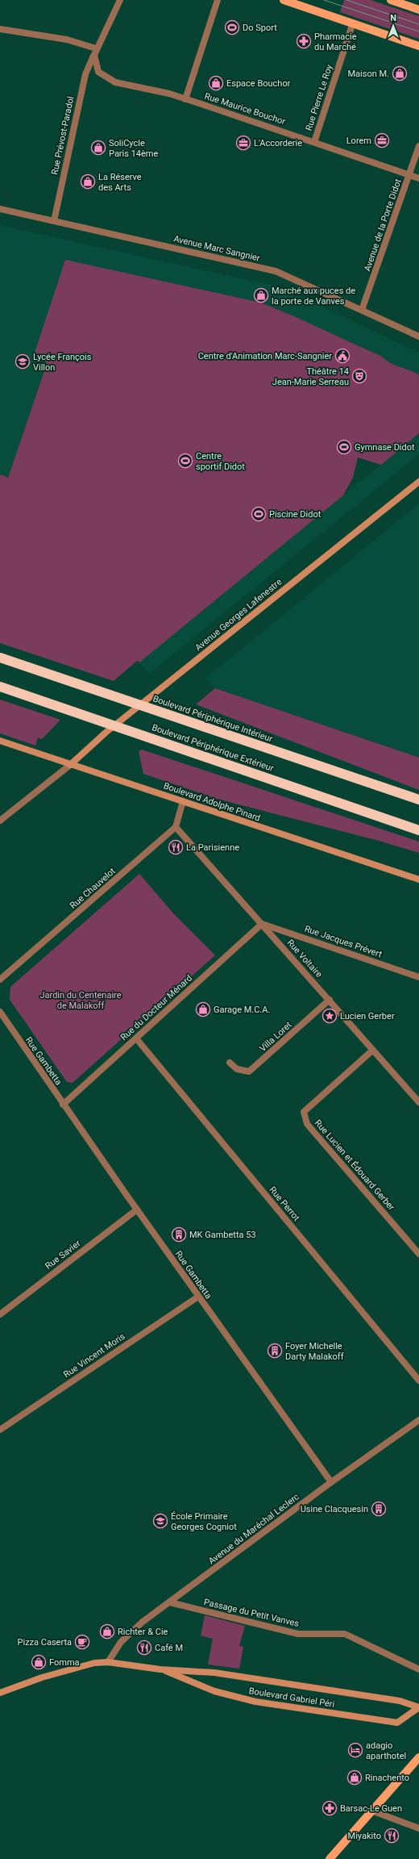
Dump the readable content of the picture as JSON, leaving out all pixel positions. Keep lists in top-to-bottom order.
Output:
{
  "streets": {
    "highway": ["Boulevard Périphérique Intérieur", "Boulevard Périphérique Extérieur"],
    "street": [
      "Rue Pierre Le Roy",
      "Rue Maurice Bouchor",
      "Rue Prévost-Paradol",
      "Avenue de la Porte Didot",
      "Avenue Marc Sangnier",
      "Avenue Georges Lafenestre",
      "Boulevard Adolphe Pinard",
      "Rue Chauvelot",
      "Rue Jacques Prévert",
      "Rue Voltaire",
      "Rue du Docteur Ménard",
      "Villa Loret",
      "Rue Gambetta",
      "Rue Lucien et Édouard Gerber",
      "Rue Perrot",
      "Rue Savier",
      "Rue Vincent Moris",
      "Avenue du Maréchal Leclerc",
      "Passage du Petit Vanves",
      "Boulevard Gabriel Péri"
    ]
  },
  "crossings": [
    ["Rue Pierre Le Roy", "Rue Maurice Bouchor"],
    ["Rue Maurice Bouchor", "Rue Prévost-Paradol"],
    ["Rue Maurice Bouchor", "Avenue de la Porte Didot"],
    ["Rue Prévost-Paradol", "Avenue Marc Sangnier"],
    ["Avenue de la Porte Didot", "Avenue Marc Sangnier"],
    ["Avenue Georges Lafenestre", "Boulevard Adolphe Pinard"],
    ["Rue Chauvelot", "Rue Voltaire"],
    ["Rue Jacques Prévert", "Rue Voltaire"],
    ["Rue Jacques Prévert", "Rue du Docteur Ménard"],
    ["Rue Voltaire", "Rue du Docteur Ménard"],
    ["Rue Voltaire", "Villa Loret"],
    ["Rue Voltaire", "Rue Lucien et Édouard Gerber"],
    ["Rue du Docteur Ménard", "Rue Gambetta"],
    ["Rue du Docteur Ménard", "Rue Perrot"],
    ["Rue Gambetta", "Rue Savier"],
    ["Rue Gambetta", "Rue Vincent Moris"],
    ["Rue Gambetta", "Avenue du Maréchal Leclerc"],
    ["Avenue du Maréchal Leclerc", "Passage du Petit Vanves"],
    ["Avenue du Maréchal Leclerc", "Boulevard Gabriel Péri"]
  ],
  "parks": ["Jardin du Centenaire de Malakoff"],
  "places": {
    "sports": [
      "Do Sport",
      "Gymnase Didot",
      "Centre sportif Didot",
      "Piscine Didot"
    ],
    "pharmacy": ["Pharmacie du Marché", "Barsac-Le Guen"],
    "shop": [
      "Maison M.",
      "Espace Bouchor",
      "SoliCycle Paris 14ème",
      "La Réserve des Arts",
      "Marché aux puces de la porte de Vanves",
      "Garage M.C.A.",
      "Richter & Cie",
      "Fomma",
      "Rinachento"
    ],
    "office": ["Lorem", "L'Accorderie"],
    "public building": ["Centre d'Animation Marc-Sangnier"],
    "school or university": ["Lycée François Villon", "École Primaire Georges Cogniot"],
    "theatre": ["Théâtre 14 Jean-Marie Serreau"],
    "restaurant": ["La Parisienne", "Café M", "Miyakito"],
    "place": ["Lucien Gerber"],
    "building": ["MK Gambetta 53", "Foyer Michelle Darty Malakoff", "Usine Clacquesin"],
    "cafe": ["Pizza Caserta"],
    "hotel": ["adagio aparthotel"]
  },
  "north": "top"
}
